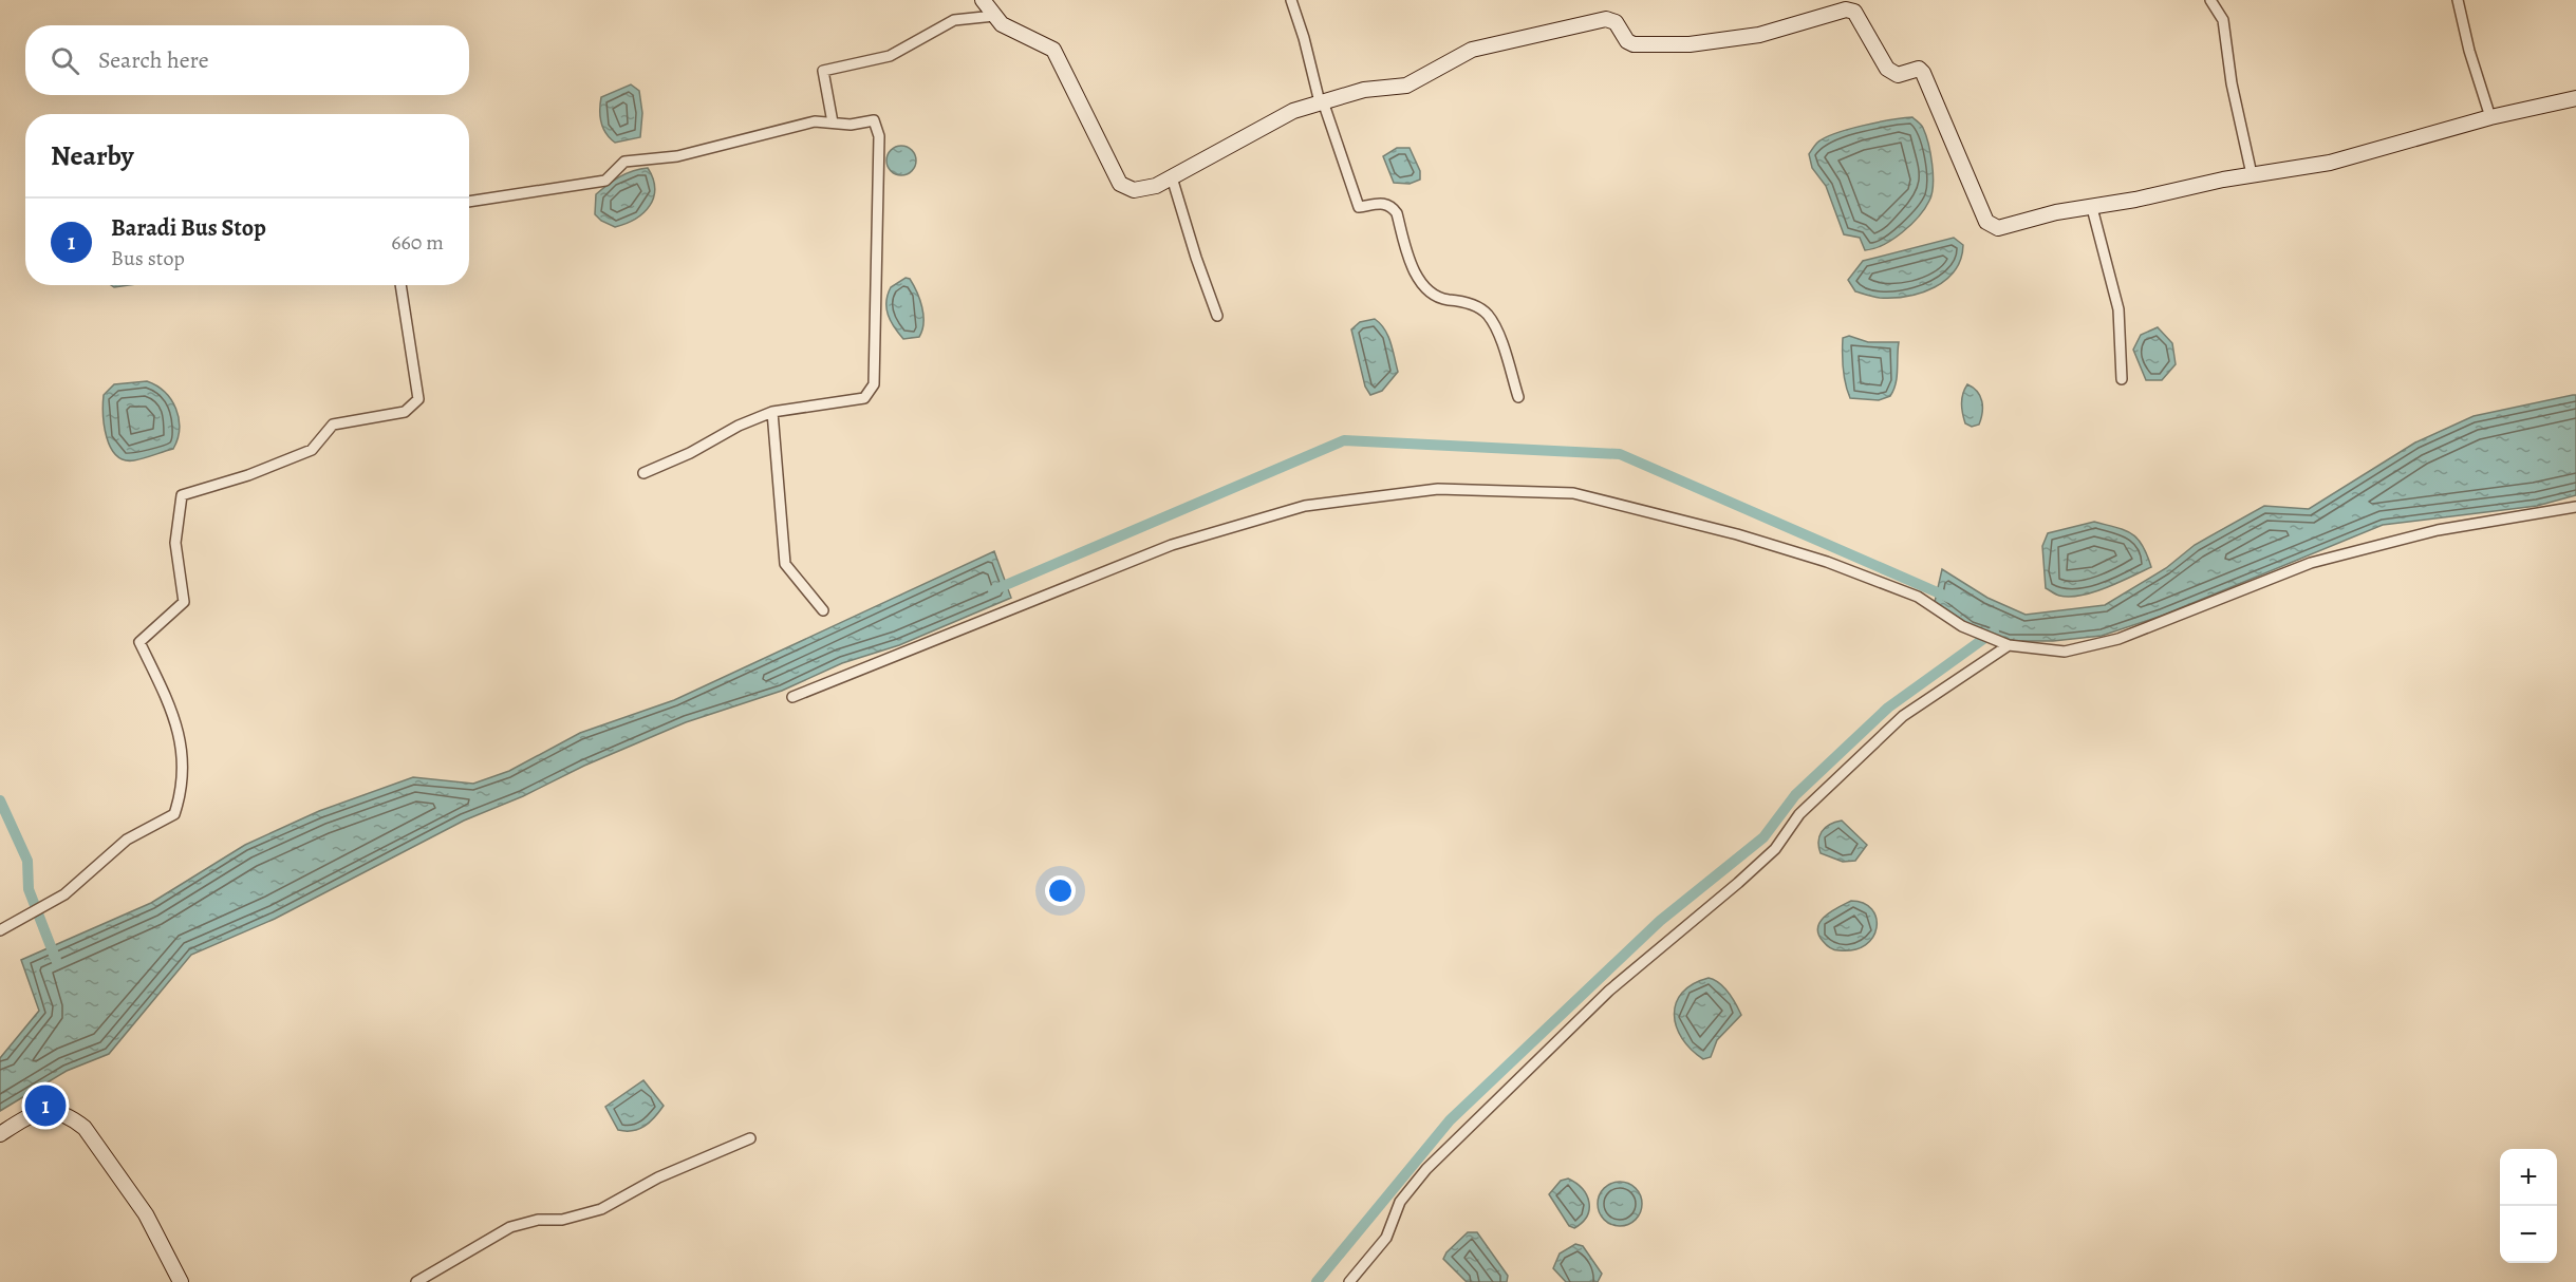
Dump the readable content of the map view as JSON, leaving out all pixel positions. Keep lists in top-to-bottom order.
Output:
{
  "page": {
    "search": "Search here",
    "heading": "Nearby",
    "list": [
      {
        "mark": "1",
        "name": "Baradi Bus Stop",
        "note": "Bus stop",
        "value": "660 m"
      }
    ],
    "pins": "1",
    "map_buttons": ["+", "−"]
  }
}
